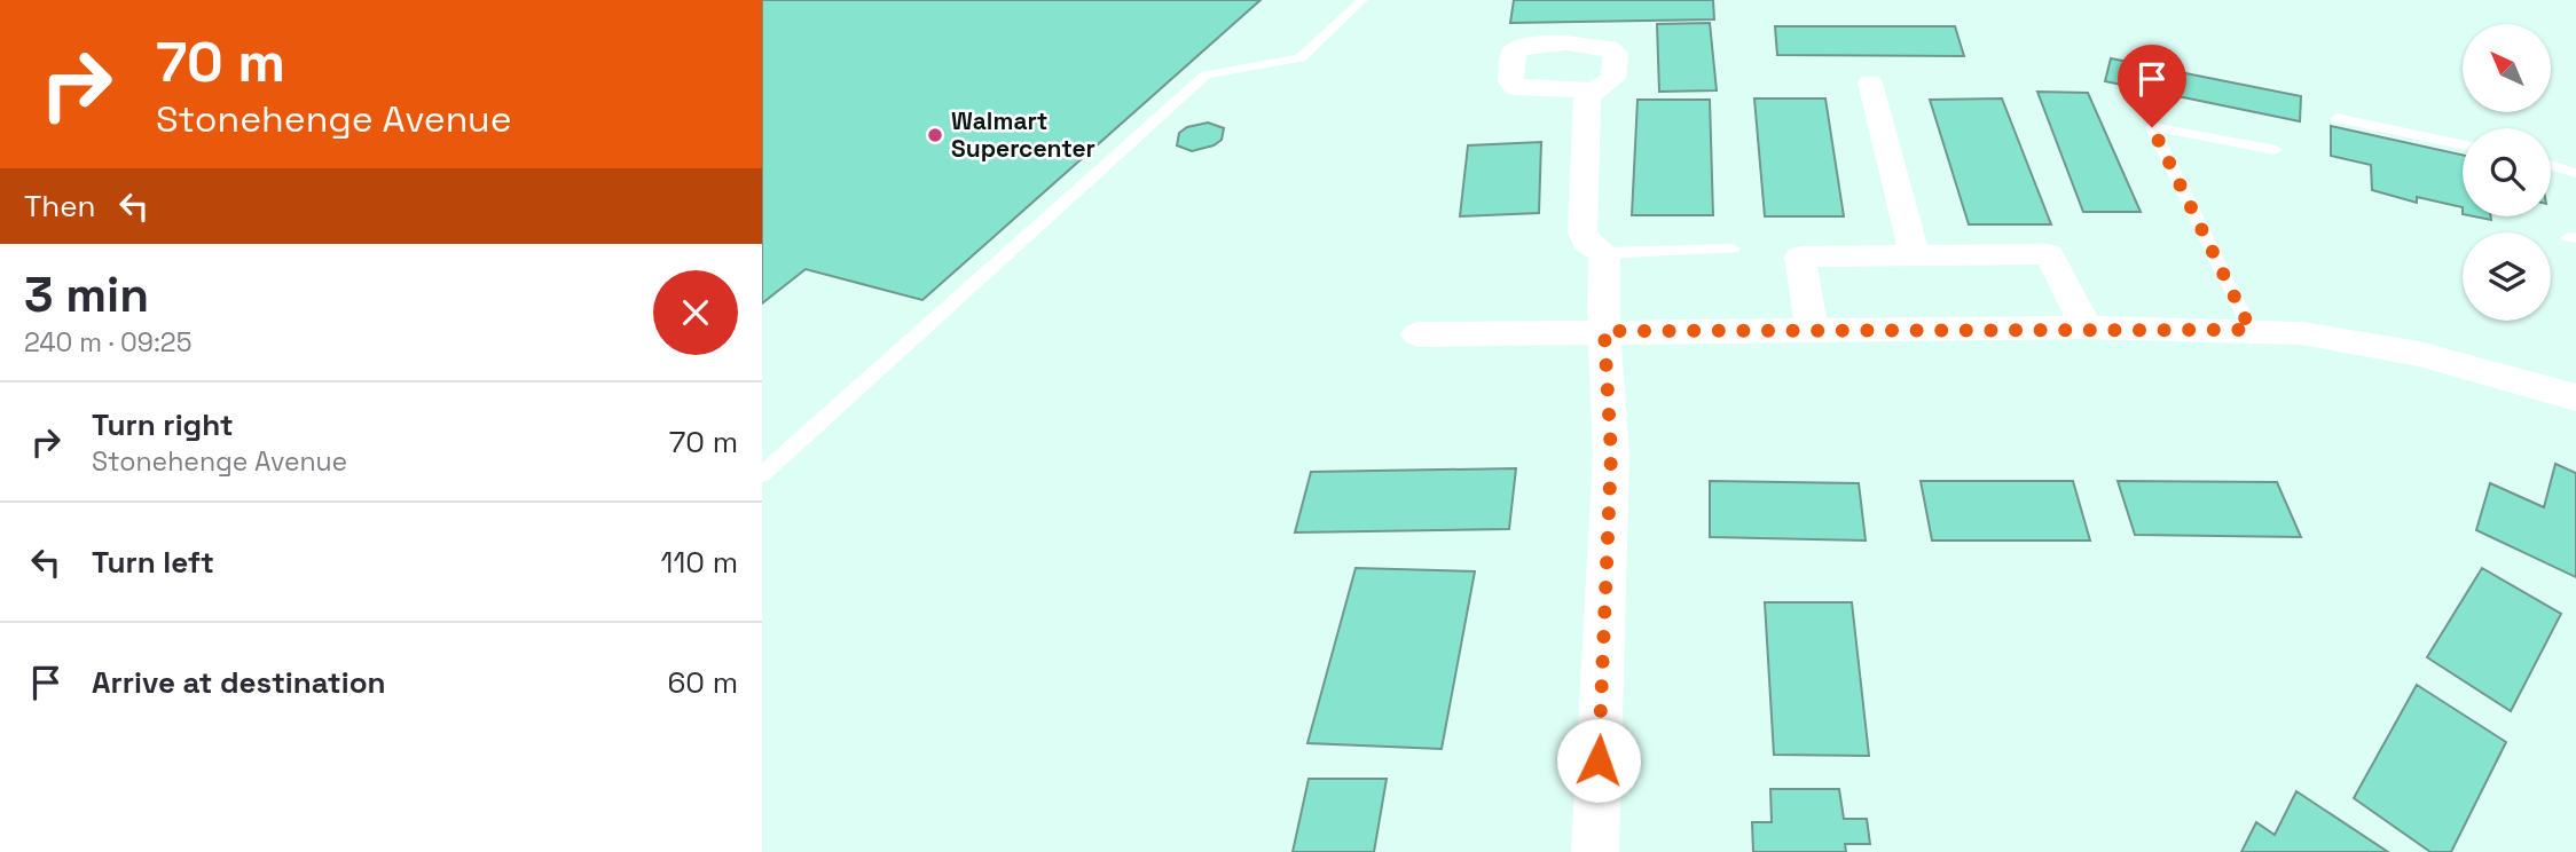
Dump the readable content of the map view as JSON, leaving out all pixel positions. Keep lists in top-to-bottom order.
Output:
{
  "places": ["Walmart Supercenter"],
  "north": "top left",
  "page": {
    "turn": ["70 m", "Stonehenge Avenue"],
    "then": "Then",
    "heading": ["3 min", "240 m · 09:25"],
    "list": [
      {
        "name": "Turn right",
        "note": "Stonehenge Avenue",
        "value": "70 m"
      },
      {
        "name": "Turn left",
        "value": "110 m"
      },
      {
        "name": "Arrive at destination",
        "value": "60 m"
      }
    ]
  }
}
